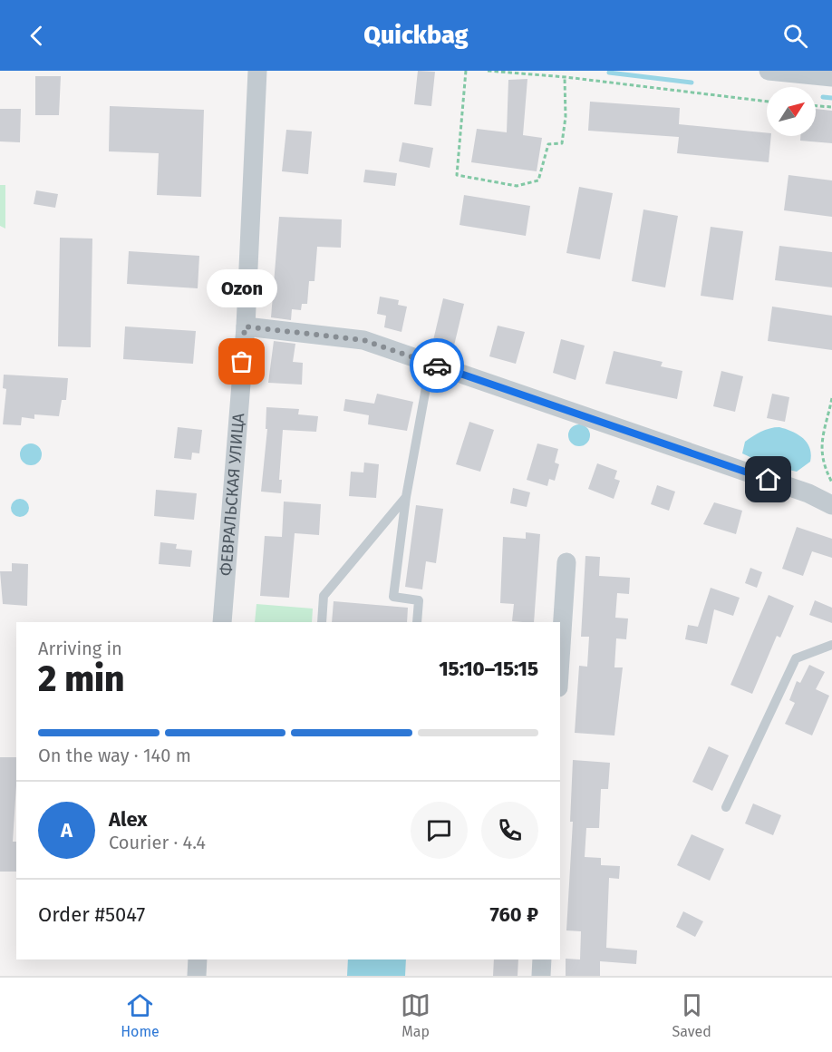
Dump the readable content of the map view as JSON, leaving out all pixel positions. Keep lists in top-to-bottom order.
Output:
{
  "streets": {
    "street": ["ФЕВРАЛЬСКАЯ УЛИЦА"]
  },
  "places": ["Ozon"],
  "north": "top right",
  "page": {
    "header": "Quickbag",
    "bubble": "Ozon",
    "heading": ["2 min", "Arriving in", "15:10–15:15"],
    "panel": [
      "Alex",
      "Courier · 4.4",
      "Order #5047",
      "760 ₽"
    ],
    "bar": "On the way · 140 m",
    "round": "A",
    "tabs": ["Home", "Map", "Saved"]
  }
}
